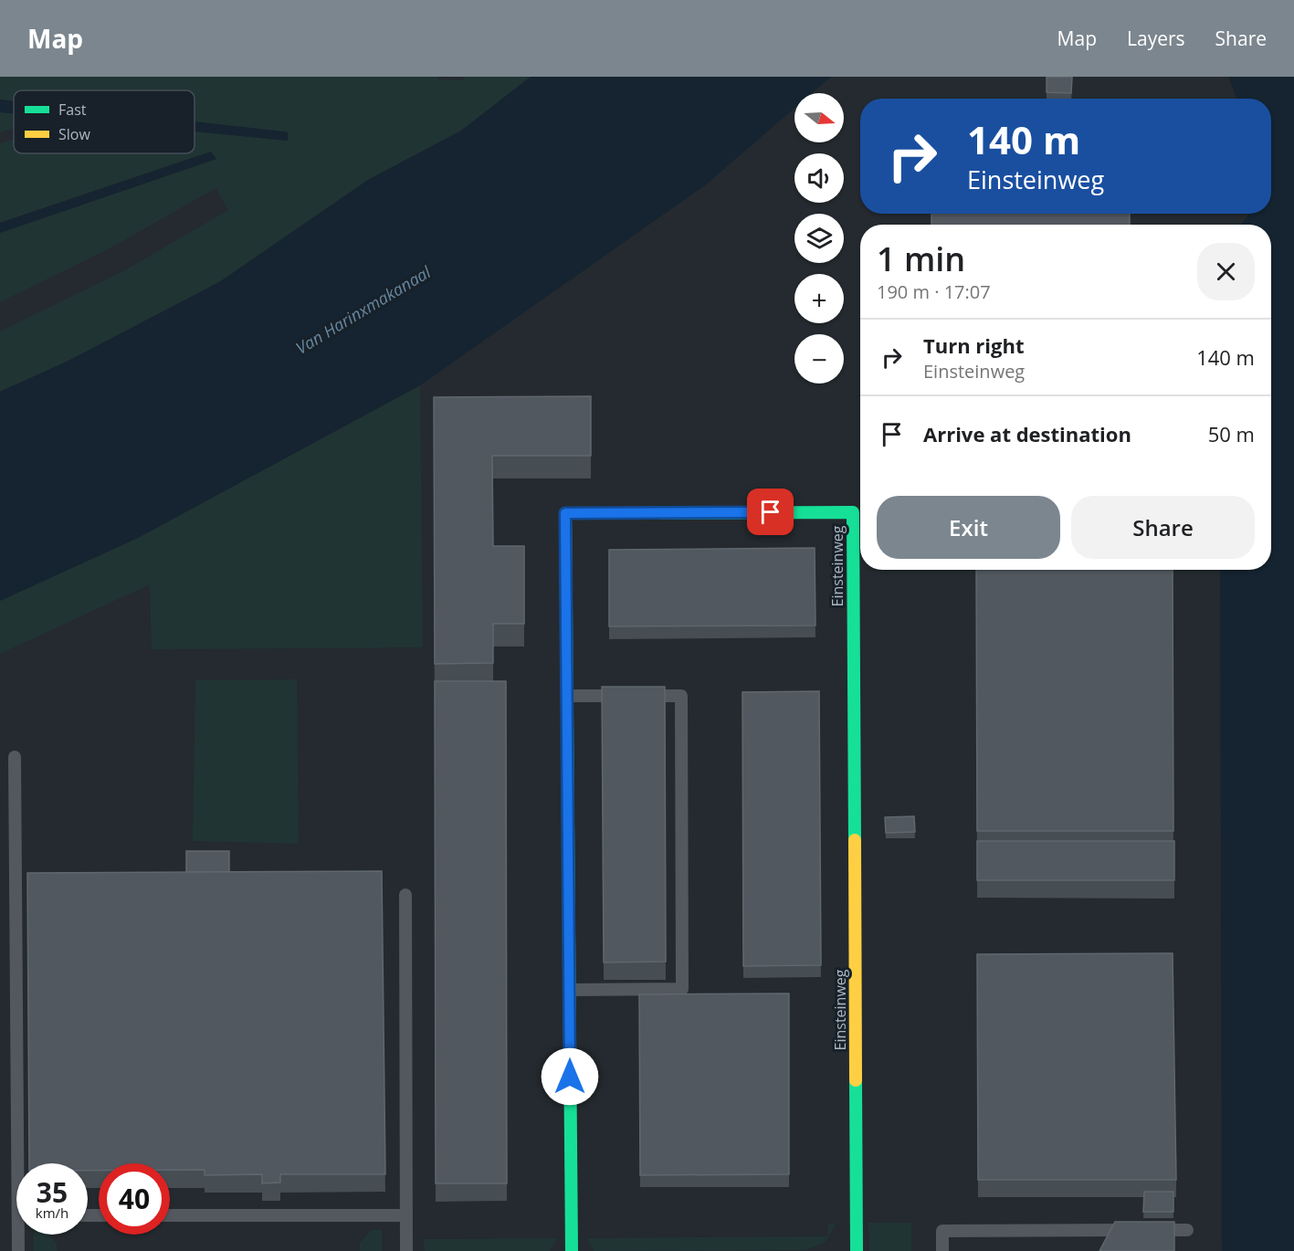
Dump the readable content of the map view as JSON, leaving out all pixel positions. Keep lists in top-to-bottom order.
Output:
{
  "streets": {
    "street": ["Einsteinweg"]
  },
  "water": ["Van Harinxmakanaal"],
  "legend": ["Fast", "Slow"],
  "north": "right",
  "page": {
    "header": "Map",
    "nav": ["Map", "Layers", "Share"],
    "map_buttons": ["+", "−"],
    "turn": ["140 m", "Einsteinweg"],
    "heading": ["1 min", "190 m · 17:07"],
    "list": [
      {
        "name": "Turn right",
        "note": "Einsteinweg",
        "value": "140 m"
      },
      {
        "name": "Arrive at destination",
        "value": "50 m"
      }
    ],
    "buttons": ["Exit", "Share"],
    "speed": "35 km/h",
    "limit": "40"
  }
}
